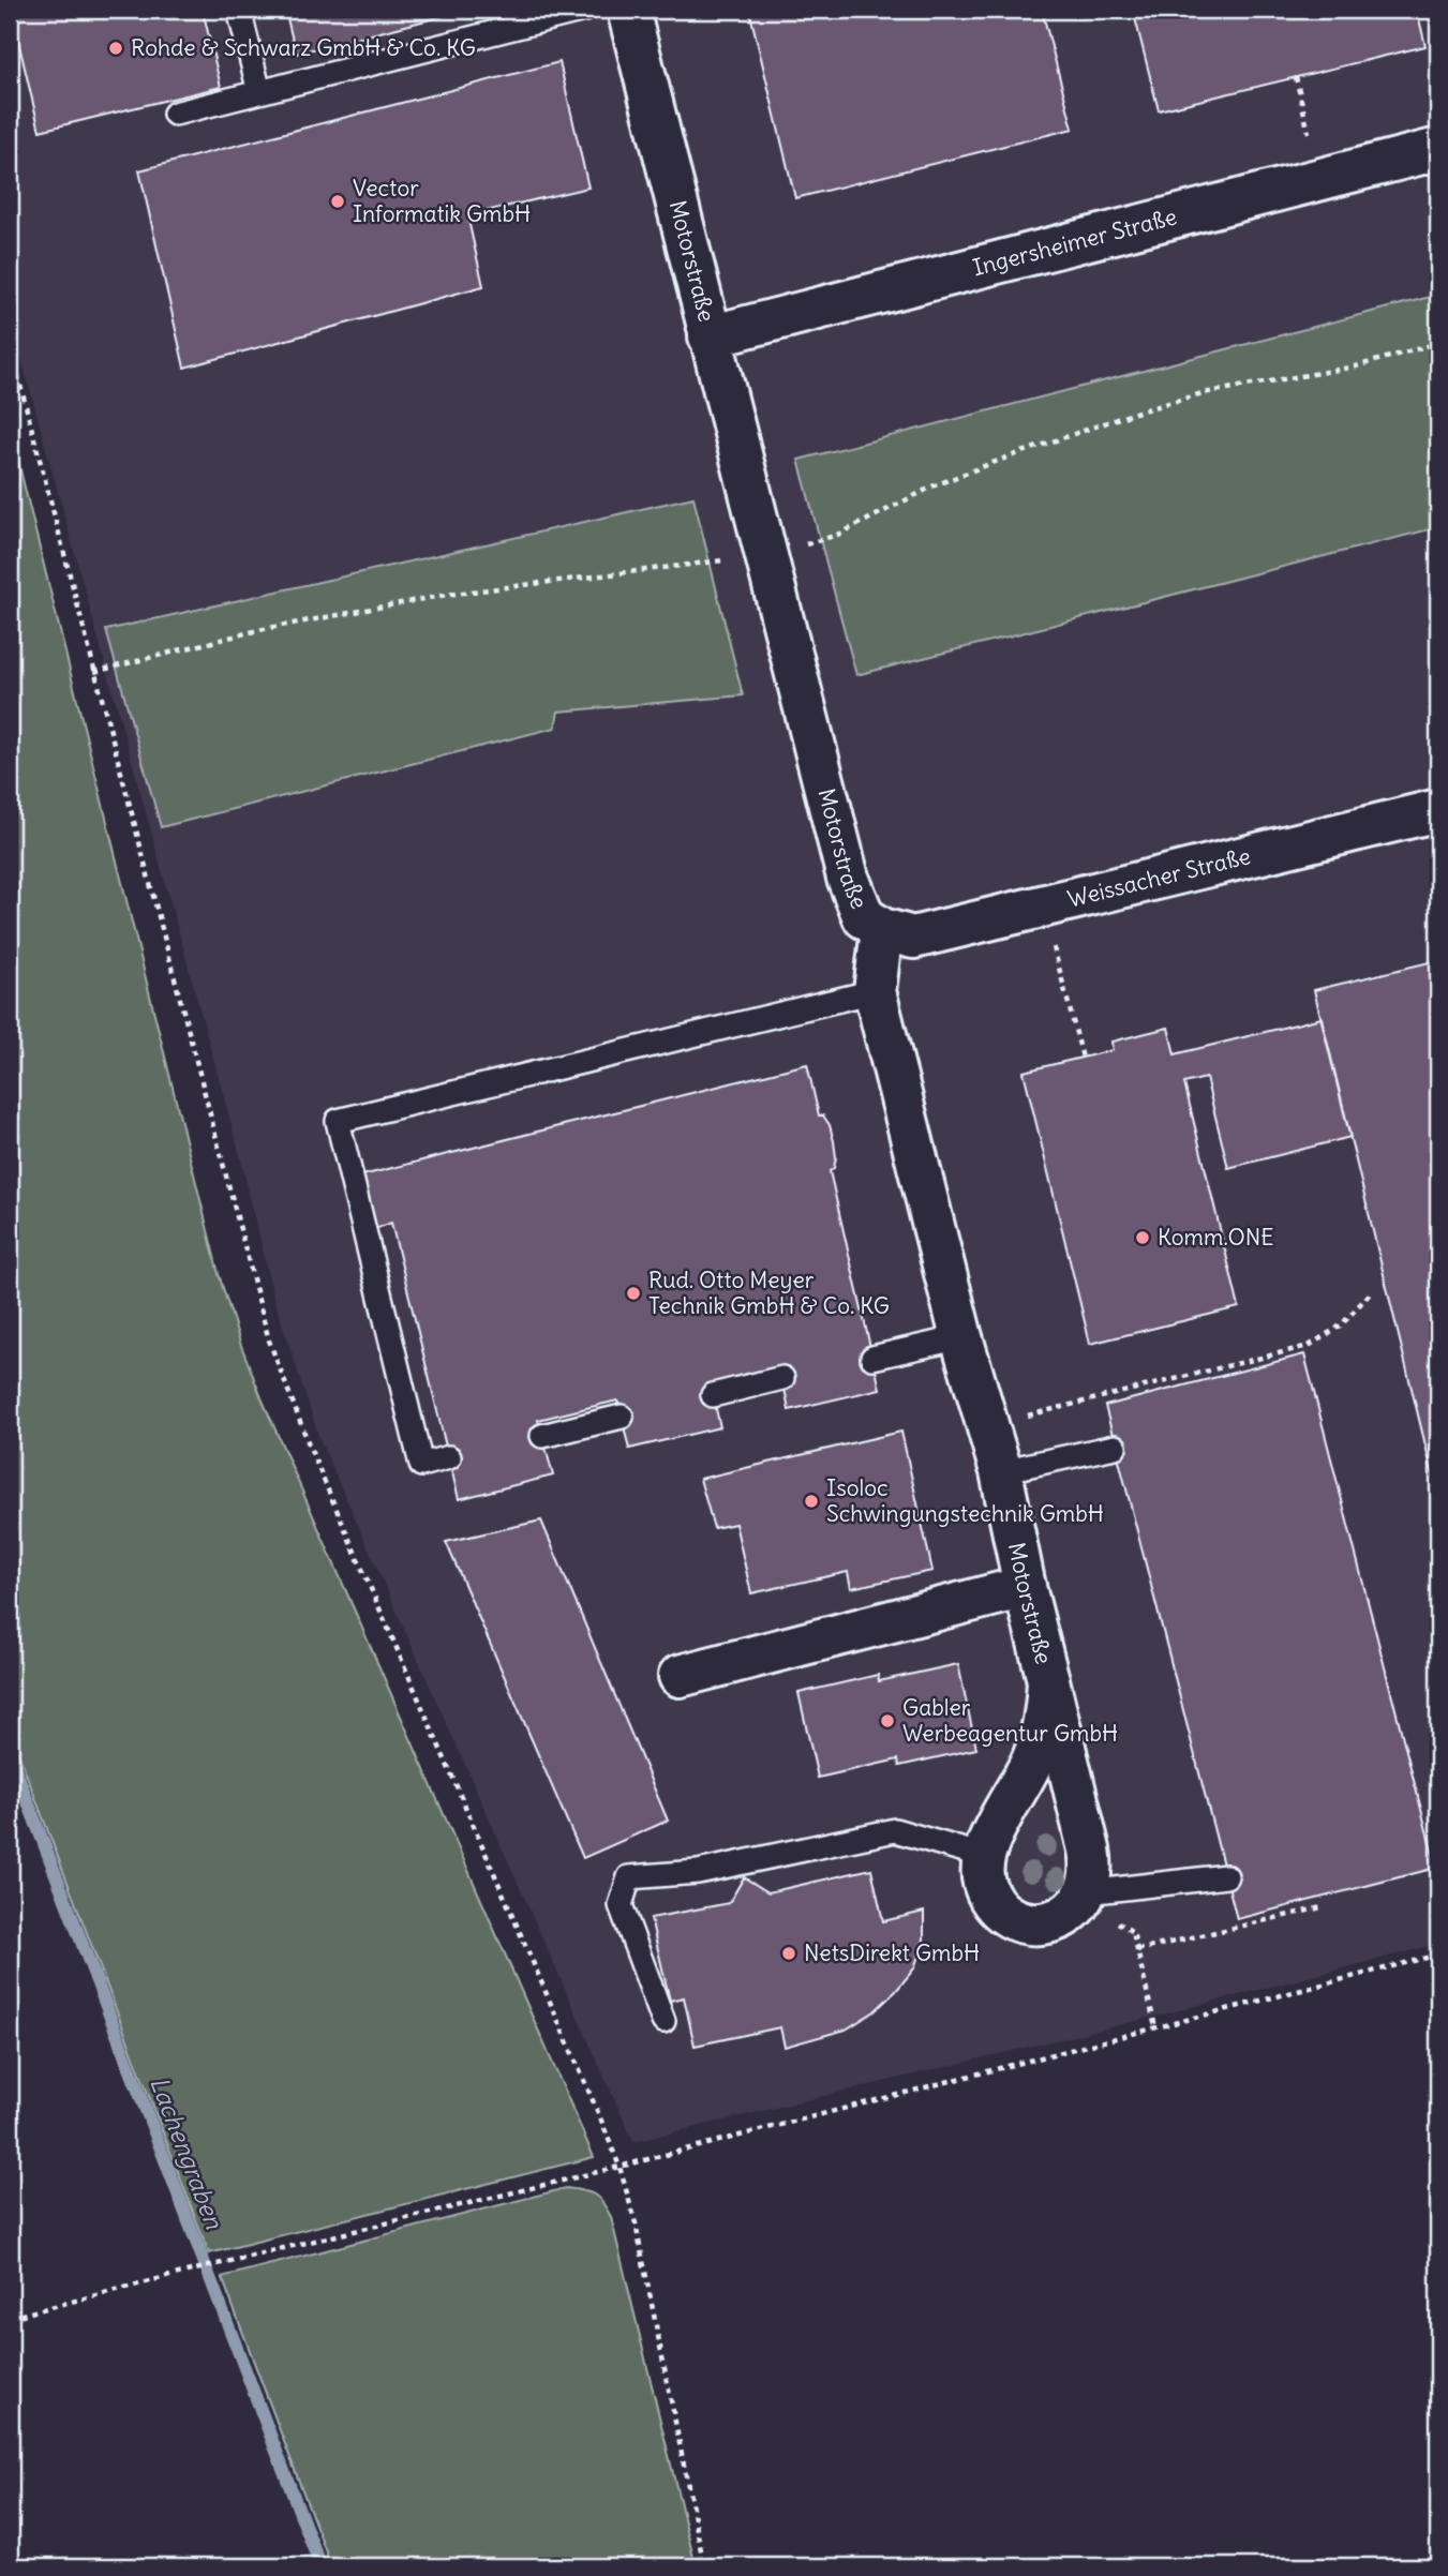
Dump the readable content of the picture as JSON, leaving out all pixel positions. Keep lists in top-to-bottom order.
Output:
{
  "streets": {
    "street": ["Ingersheimer Straße", "Motorstraße", "Weissacher Straße"]
  },
  "crossings": [
    ["Ingersheimer Straße", "Motorstraße"],
    ["Motorstraße", "Weissacher Straße"]
  ],
  "water": ["Lachengraben"],
  "places": [
    "Rohde & Schwarz GmbH & Co. KG",
    "Vector Informatik GmbH",
    "Komm.ONE",
    "Rud. Otto Meyer Technik GmbH & Co. KG",
    "Isoloc Schwingungstechnik GmbH",
    "Gabler Werbeagentur GmbH",
    "NetsDirekt GmbH"
  ]
}
